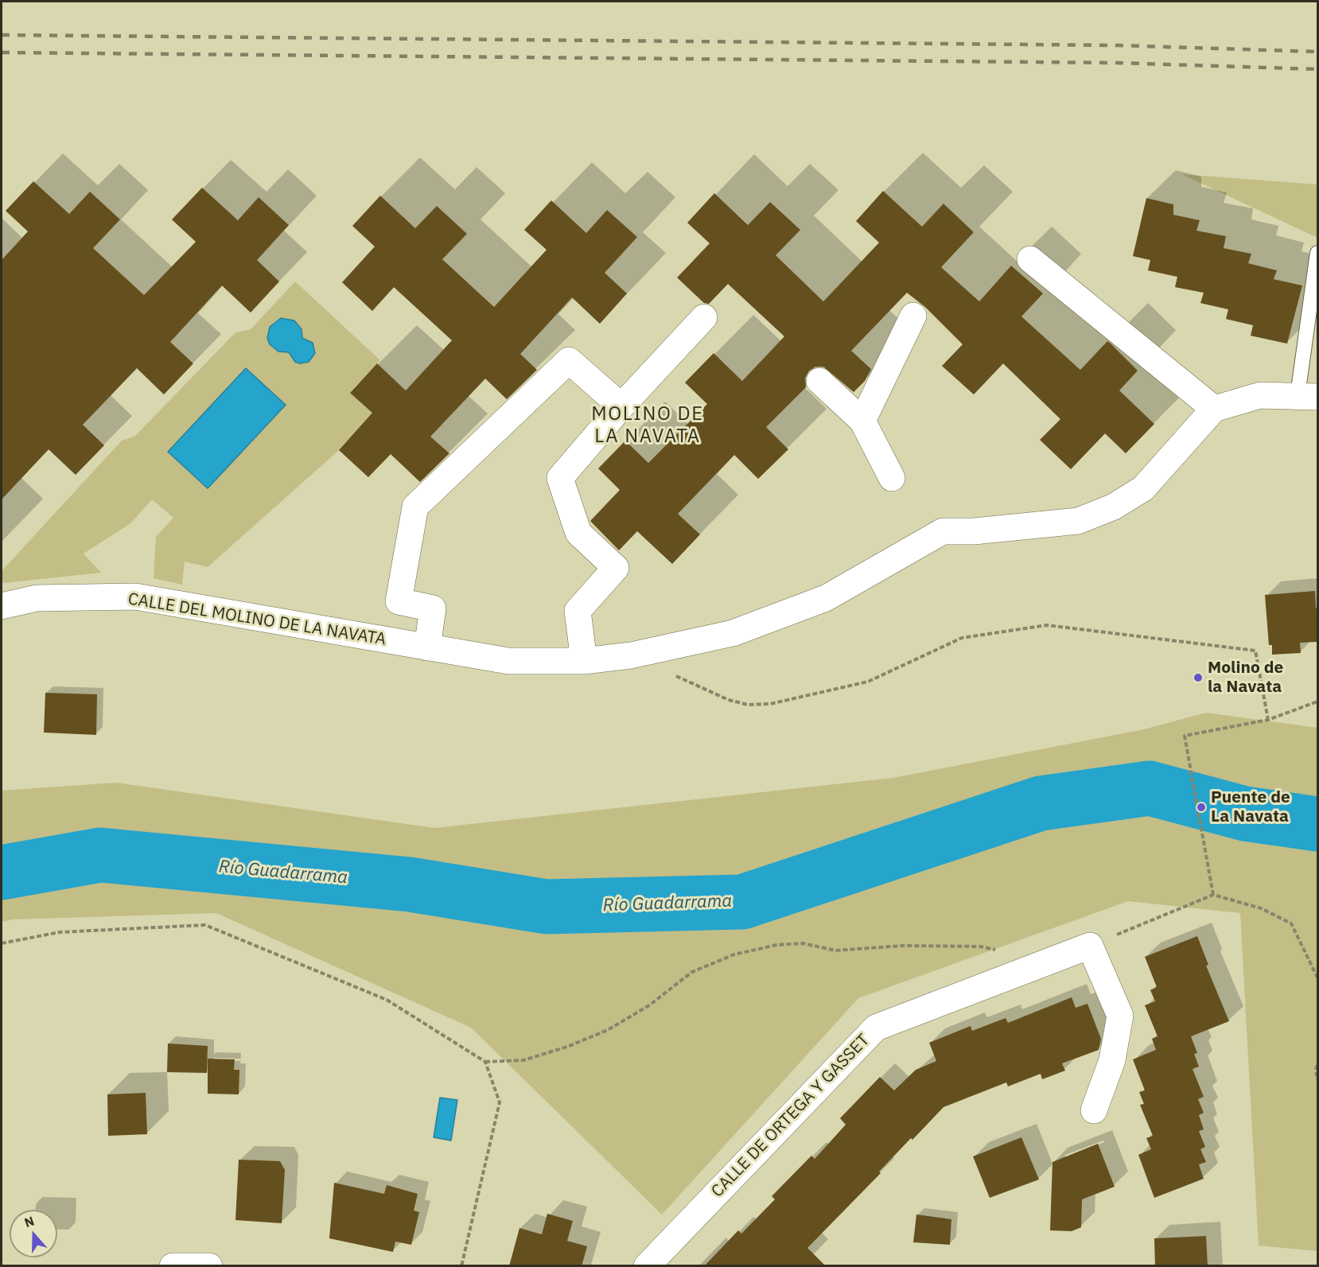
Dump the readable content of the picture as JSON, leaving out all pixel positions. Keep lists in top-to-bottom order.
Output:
{
  "streets": {
    "street": ["CALLE DEL MOLINO DE LA NAVATA", "CALLE DE ORTEGA Y GASSET"]
  },
  "districts": ["MOLINO DE LA NAVATA"],
  "water": ["Río Guadarrama"],
  "places": ["Molino de la Navata", "Puente de La Navata"],
  "north": "top"
}
